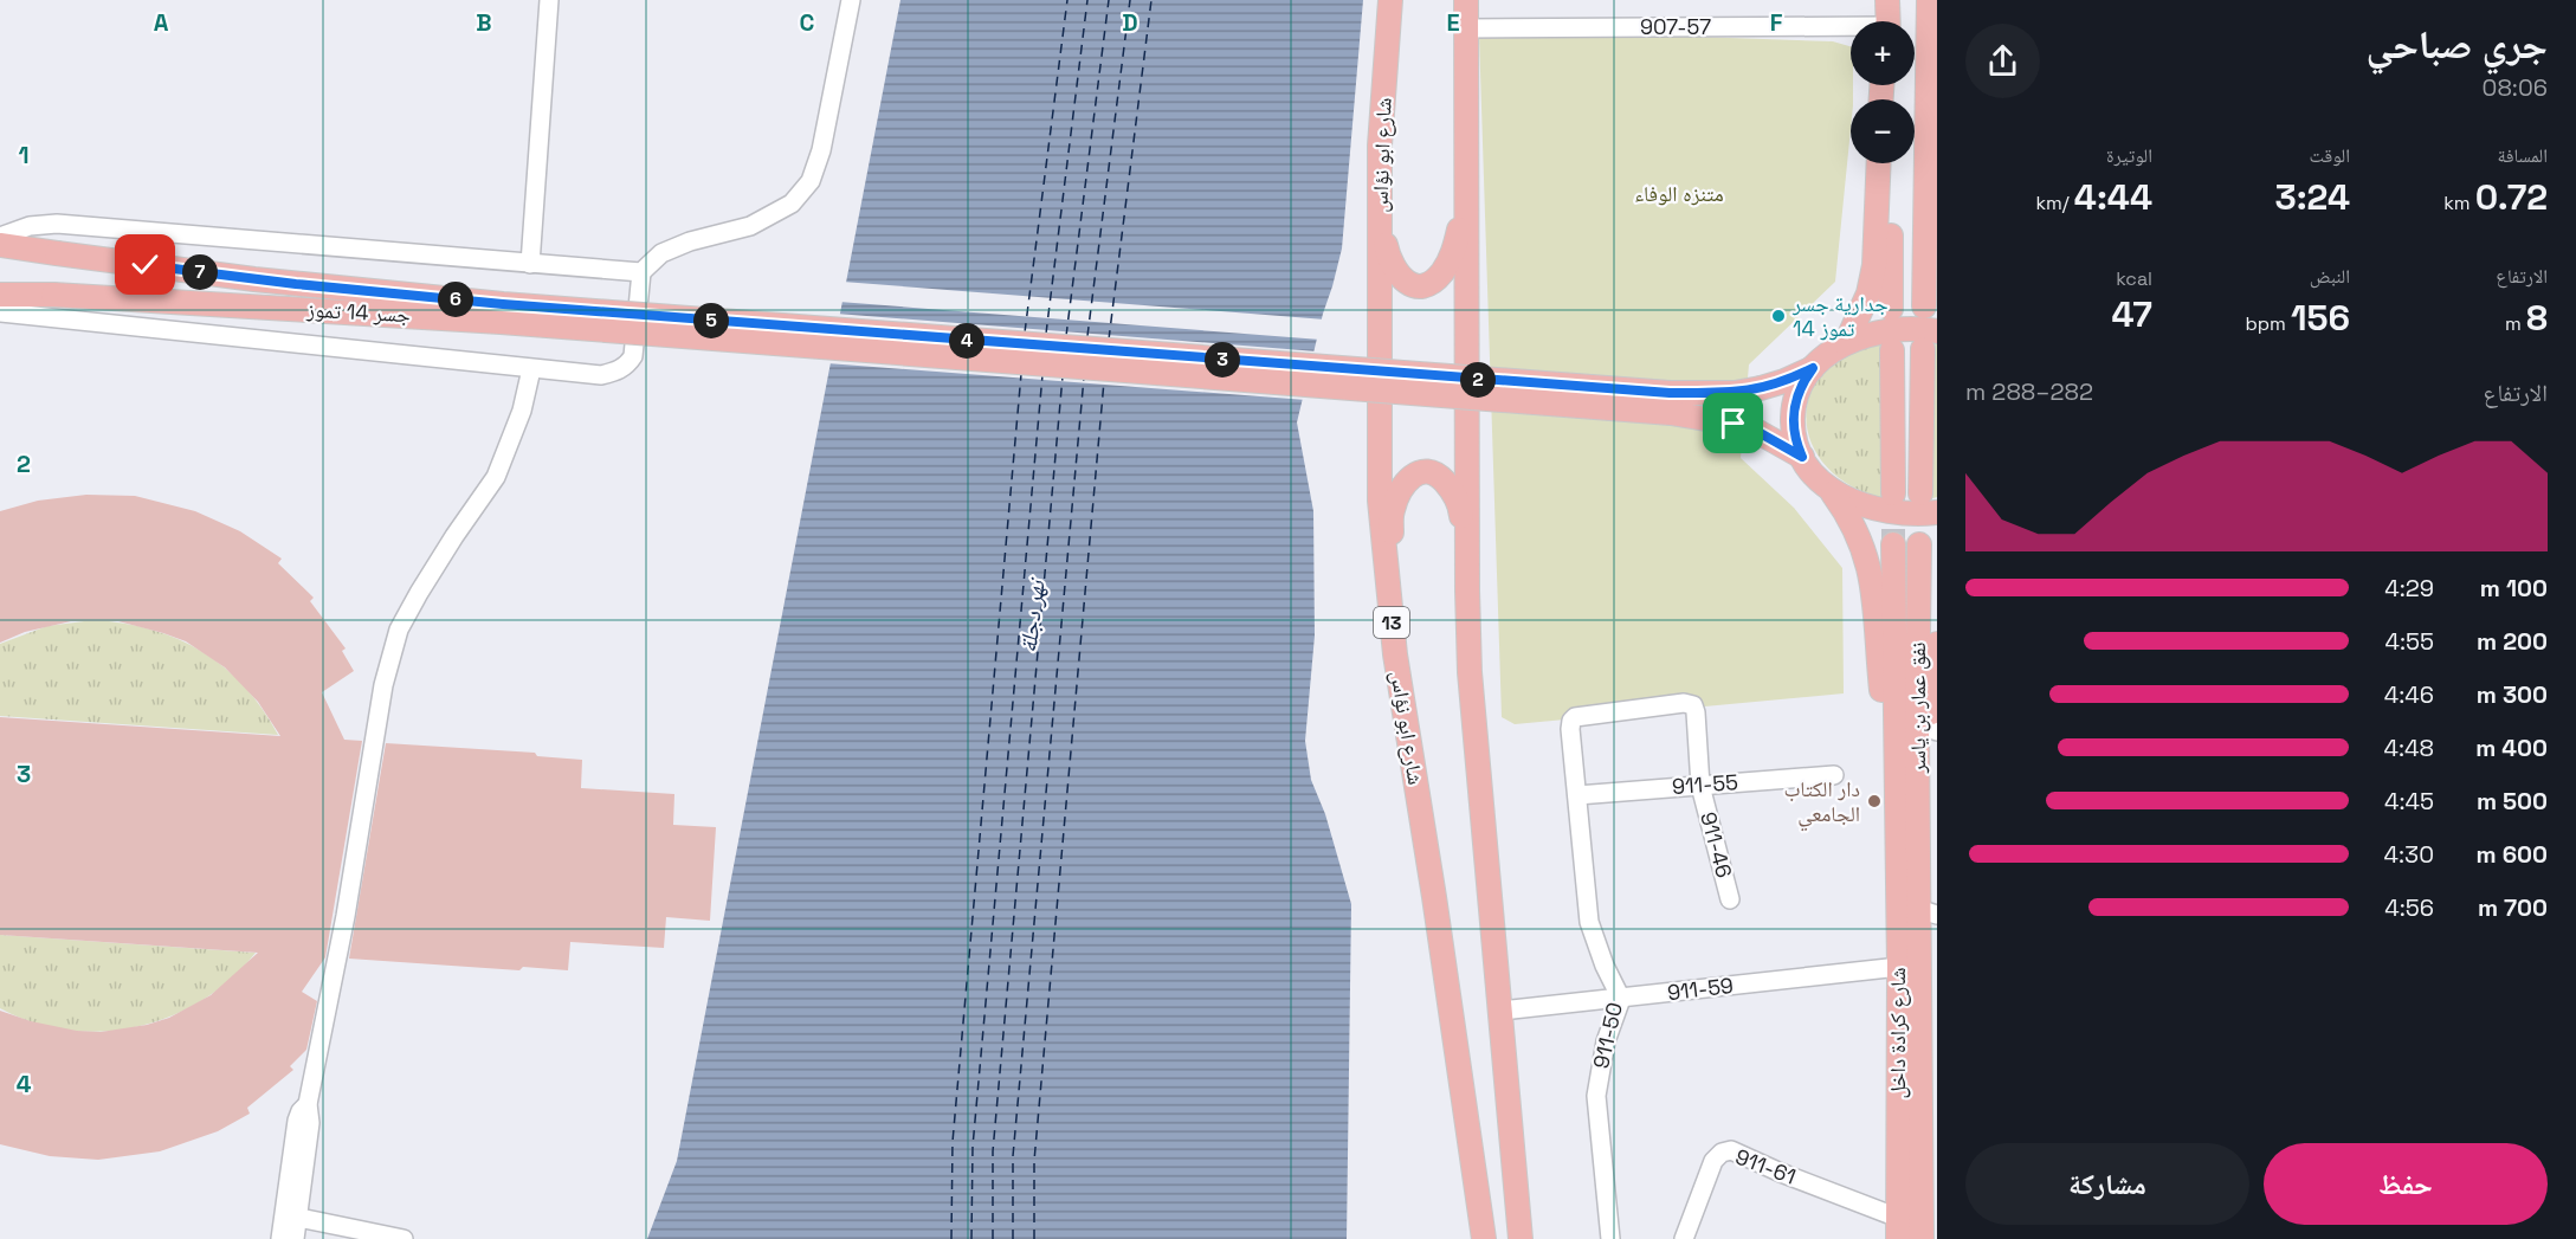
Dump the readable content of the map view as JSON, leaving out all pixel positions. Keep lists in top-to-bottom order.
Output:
{
  "streets": {
    "main road": [
      "شارع ابو نؤاس",
      "جسر 14 تموز",
      "13",
      "نفق عمار بن ياسر",
      "شارع كرادة داخل"
    ],
    "street": [
      "907-57",
      "911-55",
      "911-46",
      "911-59",
      "911-50",
      "911-61"
    ]
  },
  "crossings": [
    ["نفق عمار بن ياسر", "شارع كرادة داخل"],
    ["911-55", "911-46"],
    ["911-55", "911-50"],
    ["911-46", "911-50"],
    ["911-59", "شارع كرادة داخل"],
    ["911-59", "911-50"],
    ["شارع كرادة داخل", "911-61"]
  ],
  "water": ["نهر دجلة"],
  "parks": ["متنزه الوفاء"],
  "places": ["جدارية جسر 14 تموز", "دار الكتاب الجامعي"],
  "page": {
    "heading": ["جري صباحي", "08:06"],
    "map_buttons": ["+", "−"],
    "stats": [
      ["المسافة", "0.72 km"],
      ["الوقت", "3:24"],
      ["الوتيرة", "4:44 /km"],
      ["الارتفاع", "8 m"],
      ["النبض", "156 bpm"],
      ["kcal", "47"]
    ],
    "pins": [
      "7",
      "6",
      "5",
      "4",
      "3",
      "2"
    ],
    "chart": ["الارتفاع", "282–288 m"],
    "list": [
      {
        "name": "100 m",
        "note": "4:29"
      },
      {
        "name": "200 m",
        "note": "4:55"
      },
      {
        "name": "300 m",
        "note": "4:46"
      },
      {
        "name": "400 m",
        "note": "4:48"
      },
      {
        "name": "500 m",
        "note": "4:45"
      },
      {
        "name": "600 m",
        "note": "4:30"
      },
      {
        "name": "700 m",
        "note": "4:56"
      }
    ],
    "buttons": ["حفظ", "مشاركة"]
  },
  "grid": {
    "columns": [
      "A",
      "B",
      "C",
      "D",
      "E",
      "F"
    ],
    "rows": [
      "1",
      "2",
      "3",
      "4"
    ]
  }
}
